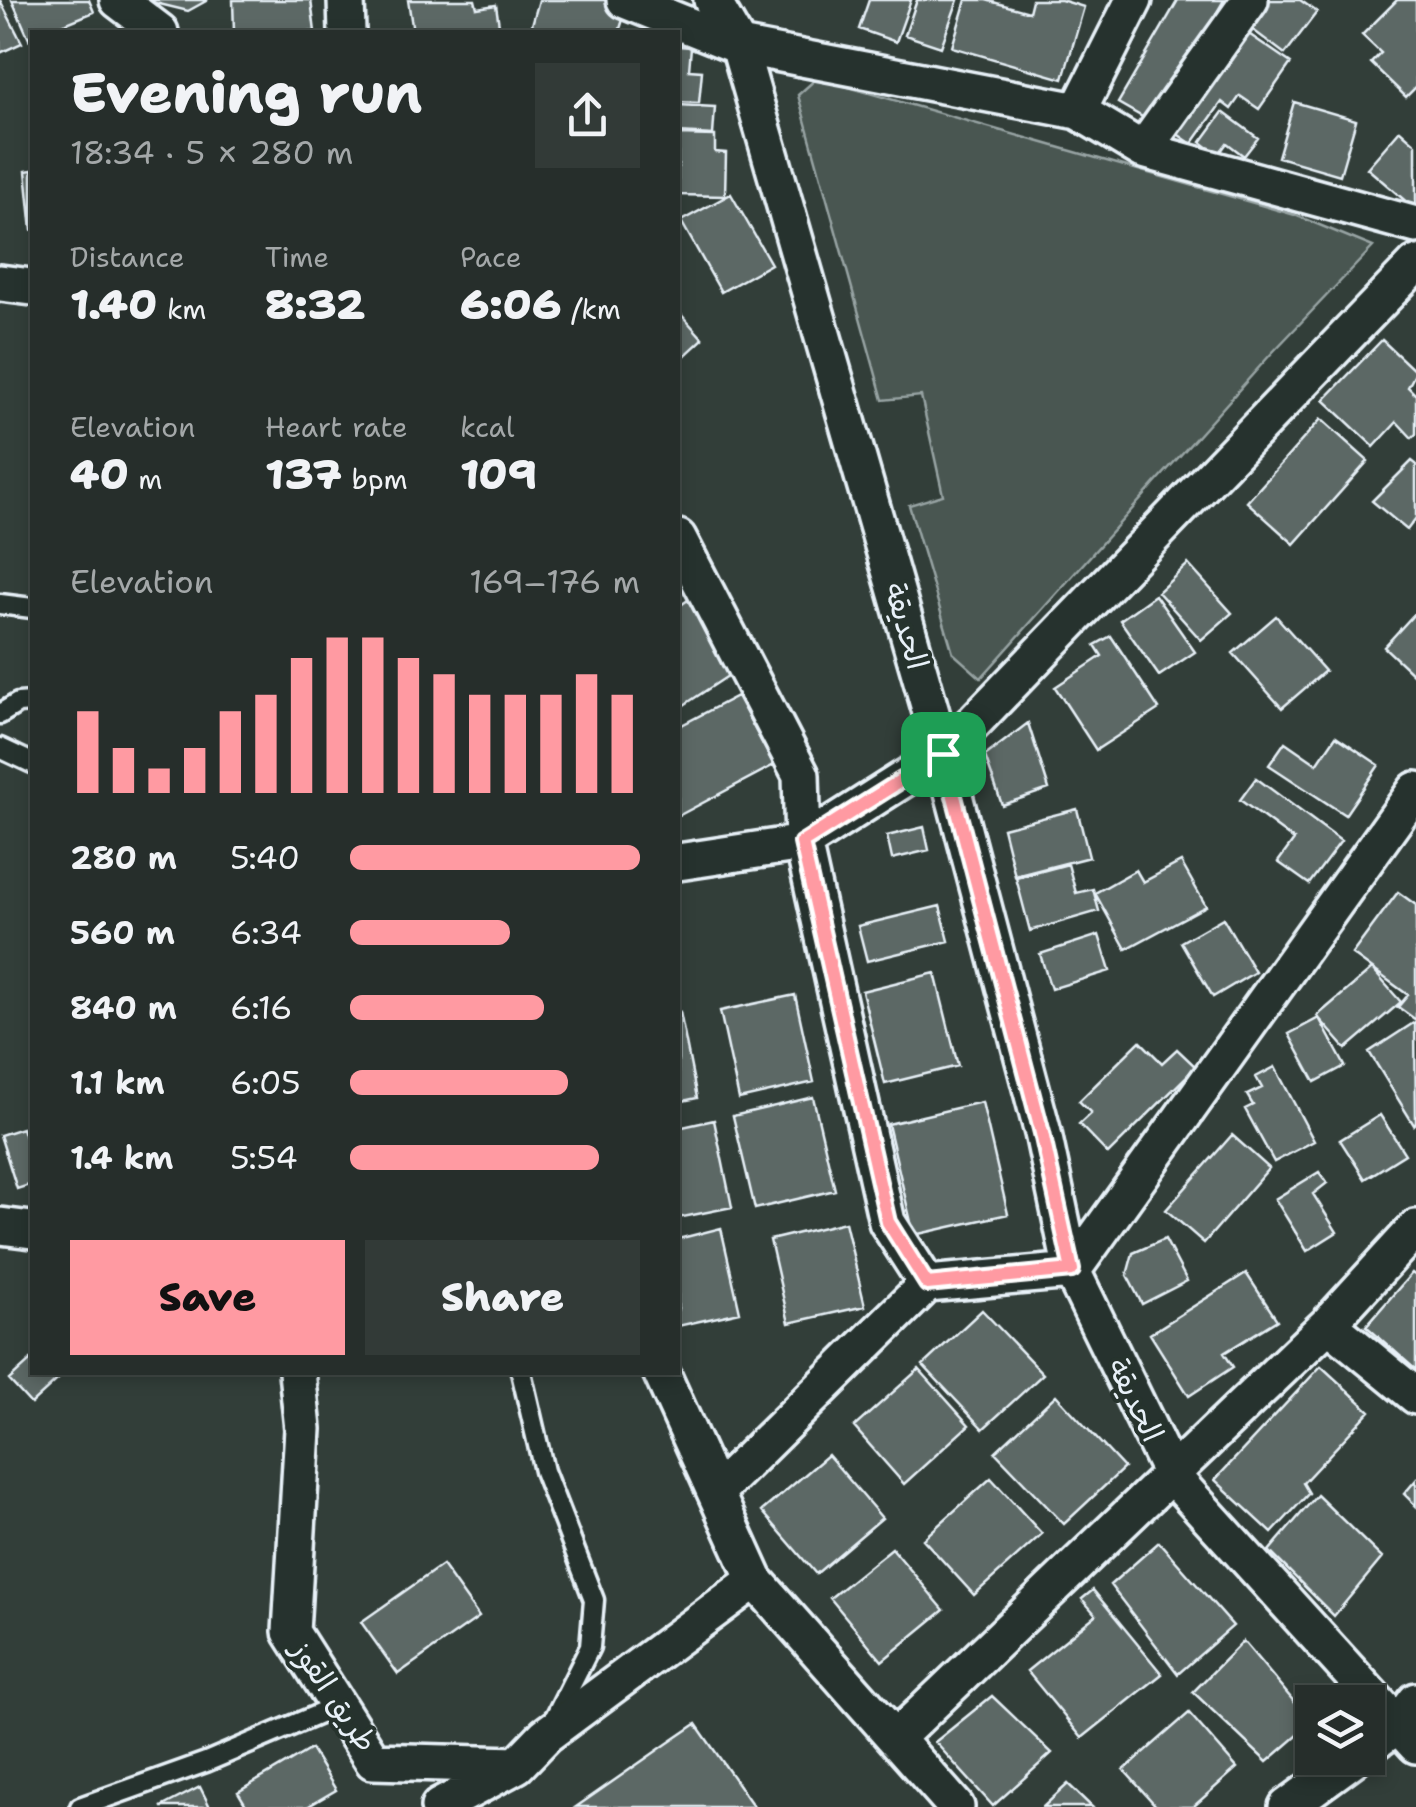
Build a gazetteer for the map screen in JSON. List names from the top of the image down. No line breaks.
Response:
{"streets":{"street":["الحديقة","طريق القوز"]},"page":{"heading":["Evening run","18:34 · 5 × 280 m"],"stats":[["Distance","1.40 km"],["Time","8:32"],["Pace","6:06 /km"],["Elevation","40 m"],["Heart rate","137 bpm"],["kcal","109"]],"chart":["Elevation","169–176 m"],"list":[{"name":"280 m","note":"5:40"},{"name":"560 m","note":"6:34"},{"name":"840 m","note":"6:16"},{"name":"1.1 km","note":"6:05"},{"name":"1.4 km","note":"5:54"}],"buttons":["Save","Share"]}}
